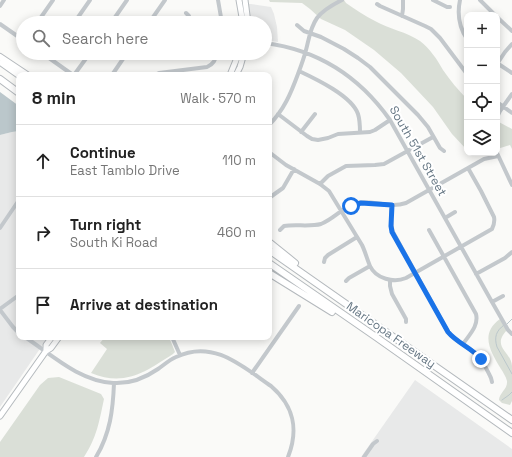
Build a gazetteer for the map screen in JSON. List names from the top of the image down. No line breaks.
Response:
{"streets":{"highway":["Maricopa Freeway"],"street":["South 51st Street"]},"page":{"map_buttons":["+","−"],"search":"Search here","heading":["8 min","Walk · 570 m"],"list":[["Continue","East Tamblo Drive","110 m"],["Turn right","South Ki Road","460 m"],"Arrive at destination"]}}
